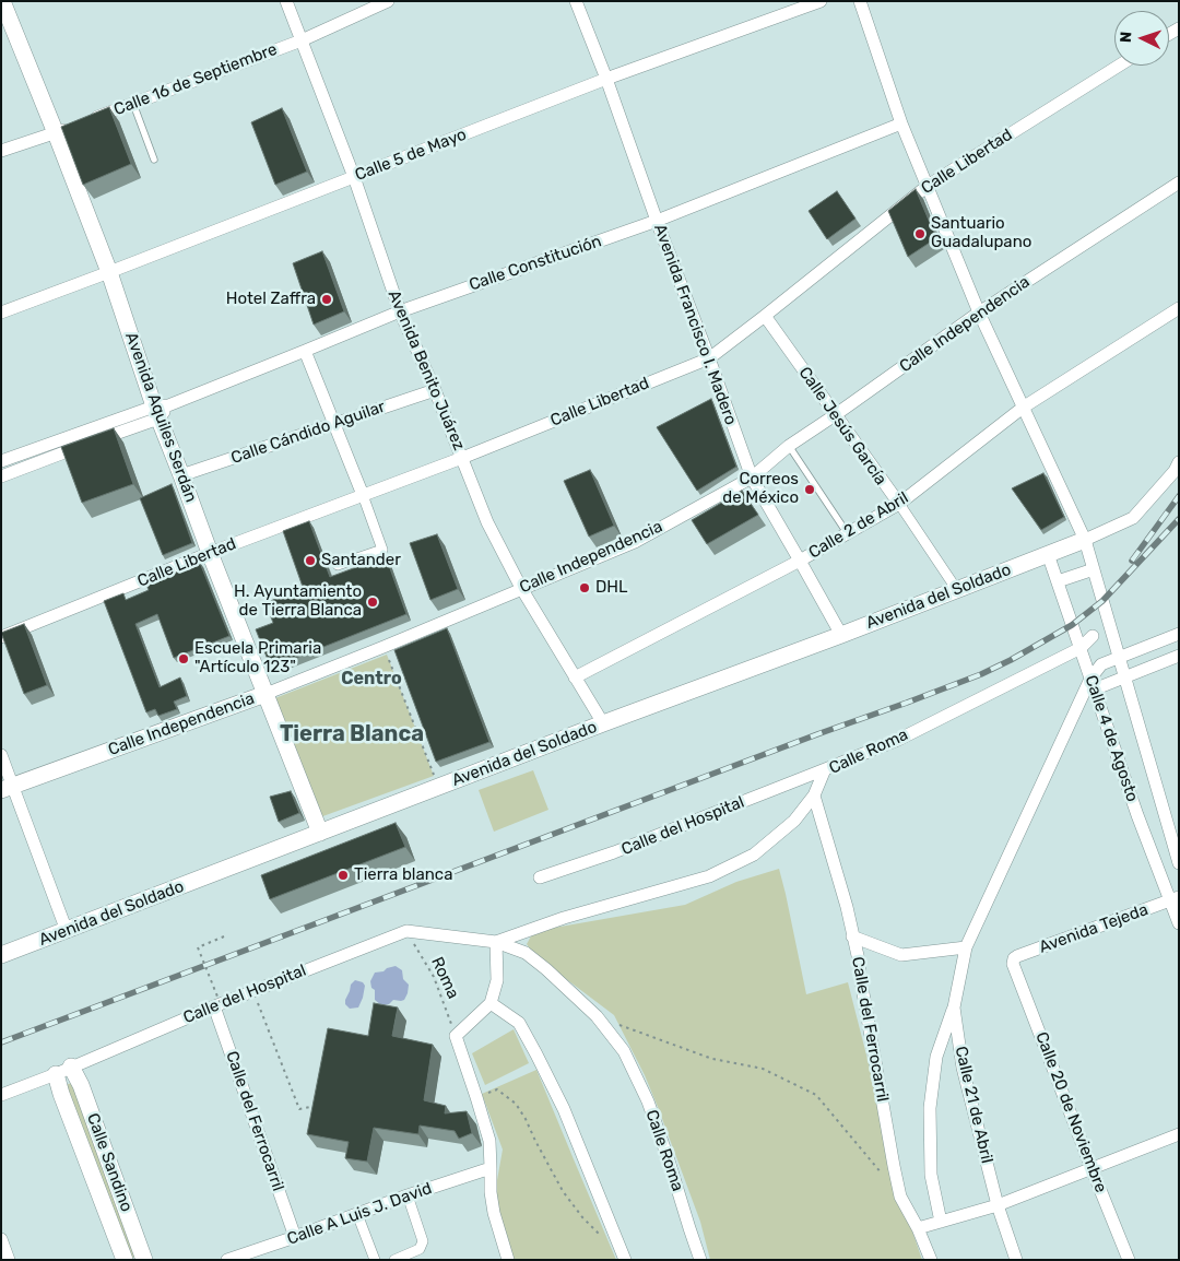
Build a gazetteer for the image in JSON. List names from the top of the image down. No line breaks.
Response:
{"streets":{"street":["Calle 16 de Septiembre","Calle 5 de Mayo","Calle Libertad","Calle Constitución","Avenida Francisco I. Madero","Calle Independencia","Avenida Benito Juárez","Avenida Aquiles Serdán","Calle Jesús García","Calle Cándido Aguilar","Calle 2 de Abril","Avenida del Soldado","Calle 4 de Agosto","Calle Roma","Calle del Hospital","Avenida Tejeda","Calle del Ferrocarril","Calle 21 de Abril","Calle 20 de Noviembre","Calle Sandino","Calle A Luis J. David"],"path":["Roma"]},"crossings":[["Calle 16 de Septiembre","Avenida Benito Juárez"],["Calle 16 de Septiembre","Avenida Aquiles Serdán"],["Calle 5 de Mayo","Avenida Francisco I. Madero"],["Calle 5 de Mayo","Avenida Benito Juárez"],["Calle 5 de Mayo","Avenida Aquiles Serdán"],["Calle Libertad","Avenida Francisco I. Madero"],["Calle Libertad","Avenida Benito Juárez"],["Calle Libertad","Avenida Aquiles Serdán"],["Calle Libertad","Calle Jesús García"],["Calle Libertad","Calle 4 de Agosto"],["Calle Constitución","Avenida Francisco I. Madero"],["Calle Constitución","Avenida Benito Juárez"],["Calle Constitución","Avenida Aquiles Serdán"],["Calle Constitución","Calle 4 de Agosto"],["Avenida Francisco I. Madero","Calle Independencia"],["Avenida Francisco I. Madero","Calle 2 de Abril"],["Avenida Francisco I. Madero","Avenida del Soldado"],["Calle Independencia","Avenida Benito Juárez"],["Calle Independencia","Avenida Aquiles Serdán"],["Calle Independencia","Calle Jesús García"],["Calle Independencia","Calle 4 de Agosto"],["Avenida Benito Juárez","Calle Cándido Aguilar"],["Avenida Benito Juárez","Calle 2 de Abril"],["Avenida Benito Juárez","Avenida del Soldado"],["Avenida Aquiles Serdán","Calle Cándido Aguilar"],["Avenida Aquiles Serdán","Avenida del Soldado"],["Calle Jesús García","Calle 2 de Abril"],["Calle Jesús García","Avenida del Soldado"],["Calle 2 de Abril","Calle 4 de Agosto"],["Avenida del Soldado","Calle 4 de Agosto"],["Calle 4 de Agosto","Calle Roma"],["Calle 4 de Agosto","Avenida Tejeda"],["Calle 4 de Agosto","Calle 21 de Abril"],["Calle Roma","Calle del Hospital"],["Calle Roma","Calle del Ferrocarril"],["Calle del Hospital","Roma"],["Calle del Hospital","Calle del Ferrocarril"],["Calle del Hospital","Calle Sandino"],["Avenida Tejeda","Calle 20 de Noviembre"],["Calle del Ferrocarril","Calle A Luis J. David"]],"districts":["Centro","Tierra Blanca"],"places":["Santuario Guadalupano","Hotel Zaffra","Correos de México","Santander","DHL","H. Ayuntamiento de Tierra Blanca","Escuela Primaria \"Artículo 123\"","Tierra blanca"],"north":"left"}
